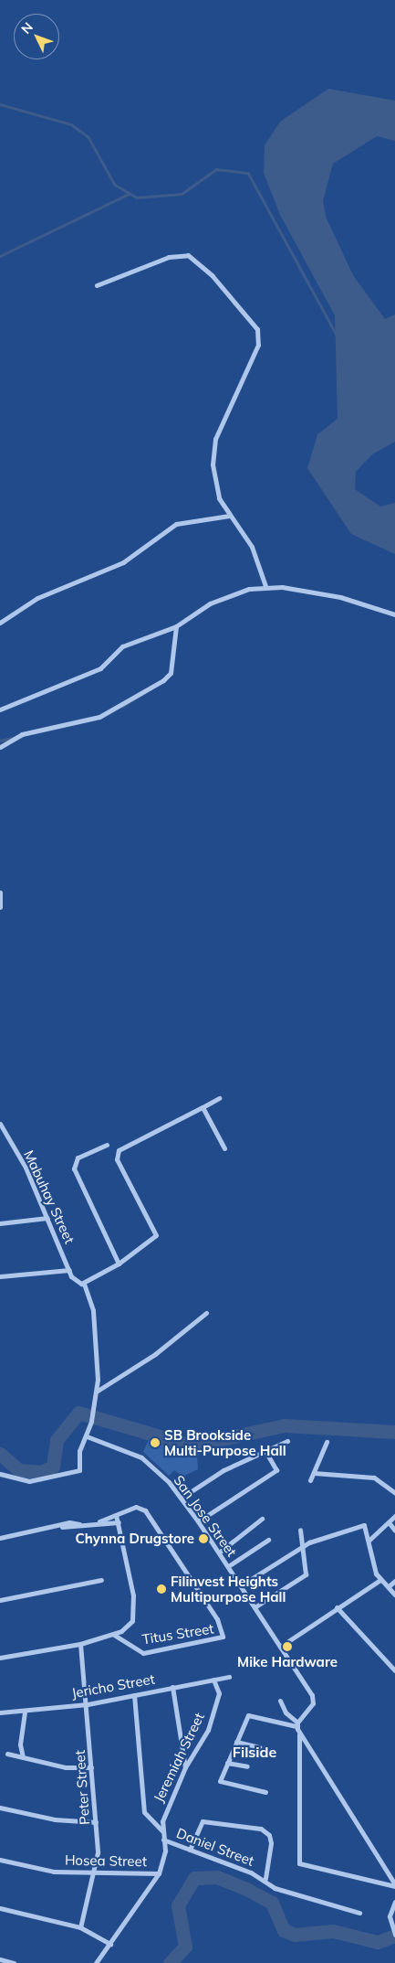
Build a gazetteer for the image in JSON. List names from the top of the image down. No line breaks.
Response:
{"streets":{"street":["Mabuhay Street","San Jose Street","Titus Street","Jericho Street","Jeremiah Street","Peter Street","Daniel Street","Hosea Street"]},"crossings":[["Jericho Street","Jeremiah Street"],["Jericho Street","Peter Street"],["Jericho Street","Daniel Street"],["Jeremiah Street","Daniel Street"],["Jeremiah Street","Hosea Street"],["Peter Street","Hosea Street"]],"districts":["Filside"],"places":["SB Brookside Multi-Purpose Hall","Chynna Drugstore","Filinvest Heights Multipurpose Hall","Mike Hardware"],"north":"top left"}
